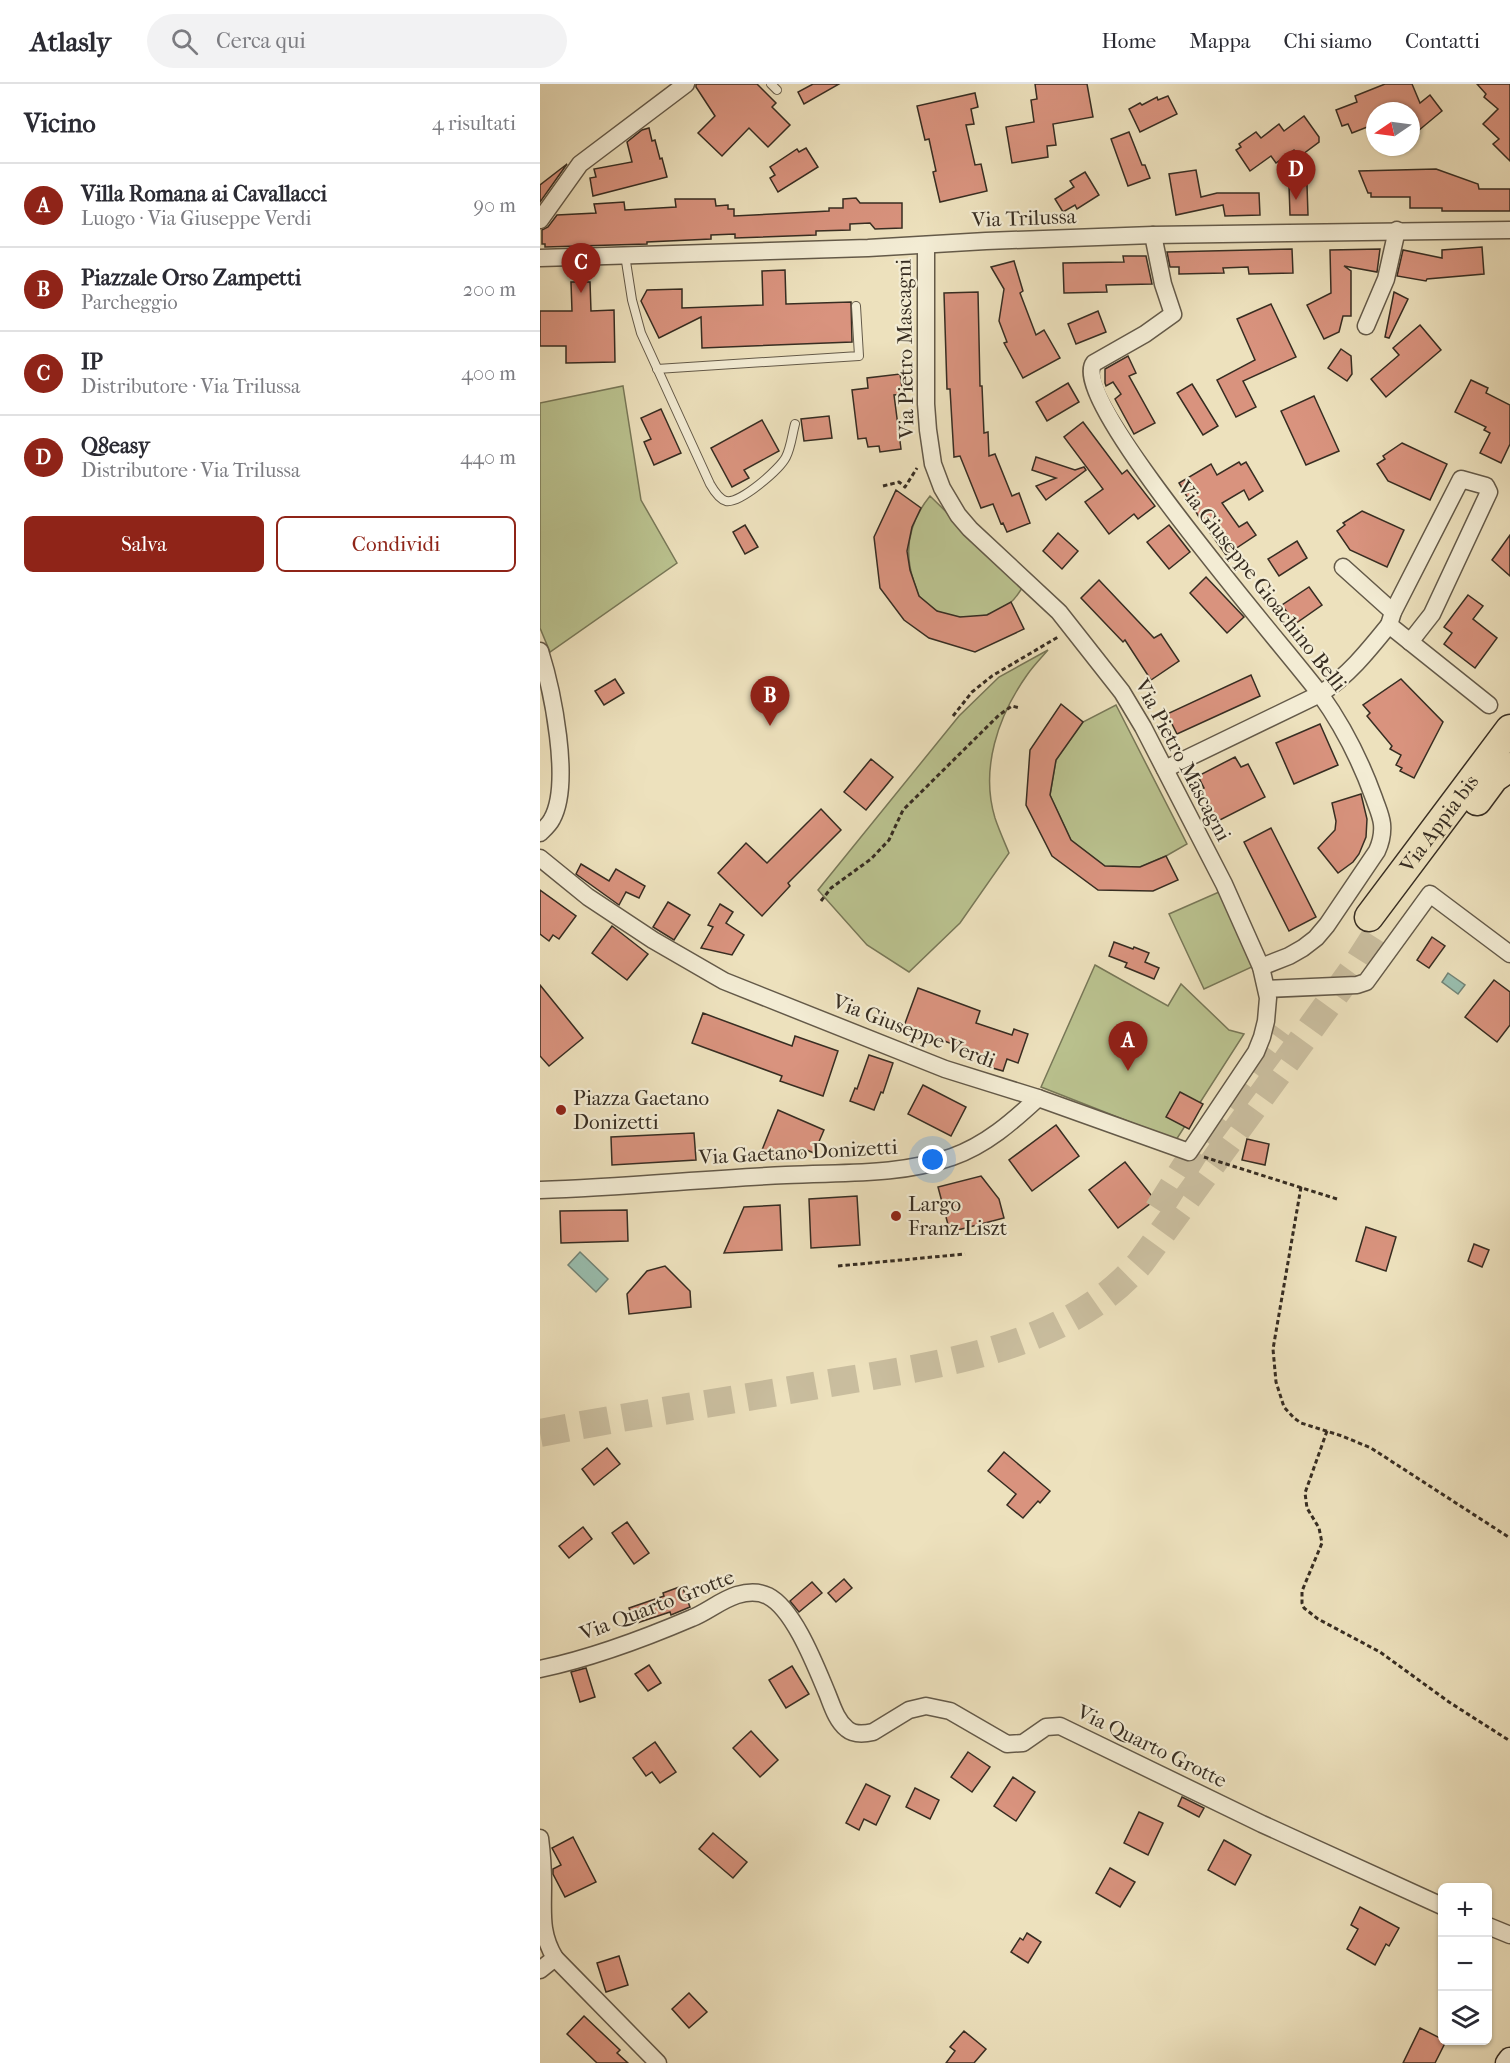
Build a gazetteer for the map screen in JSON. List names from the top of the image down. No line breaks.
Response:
{"streets":{"highway":["Via Appia bis"],"street":["Via Trilussa","Via Pietro Mascagni","Via Giuseppe Gioachino Belli","Via Giuseppe Verdi","Via Gaetano Donizetti","Via Quarto Grotte"]},"crossings":[["Via Trilussa","Via Pietro Mascagni"],["Via Trilussa","Via Giuseppe Gioachino Belli"],["Via Pietro Mascagni","Via Giuseppe Gioachino Belli"],["Via Pietro Mascagni","Via Giuseppe Verdi"],["Via Giuseppe Verdi","Via Gaetano Donizetti"]],"places":["Piazza Gaetano Donizetti","Largo Franz Liszt"],"north":"left","page":{"header":"Atlasly","search":"Cerca qui","nav":["Home","Mappa","Chi siamo","Contatti"],"heading":["Vicino","4 risultati"],"pins":["D","C","B","A"],"list":[{"mark":"A","name":"Villa Romana ai Cavallacci","note":"Luogo · Via Giuseppe Verdi","value":"90 m"},{"mark":"B","name":"Piazzale Orso Zampetti","note":"Parcheggio","value":"200 m"},{"mark":"C","name":"IP","note":"Distributore · Via Trilussa","value":"400 m"},{"mark":"D","name":"Q8easy","note":"Distributore · Via Trilussa","value":"440 m"}],"buttons":["Salva","Condividi"],"map_buttons":["+","−"]}}
